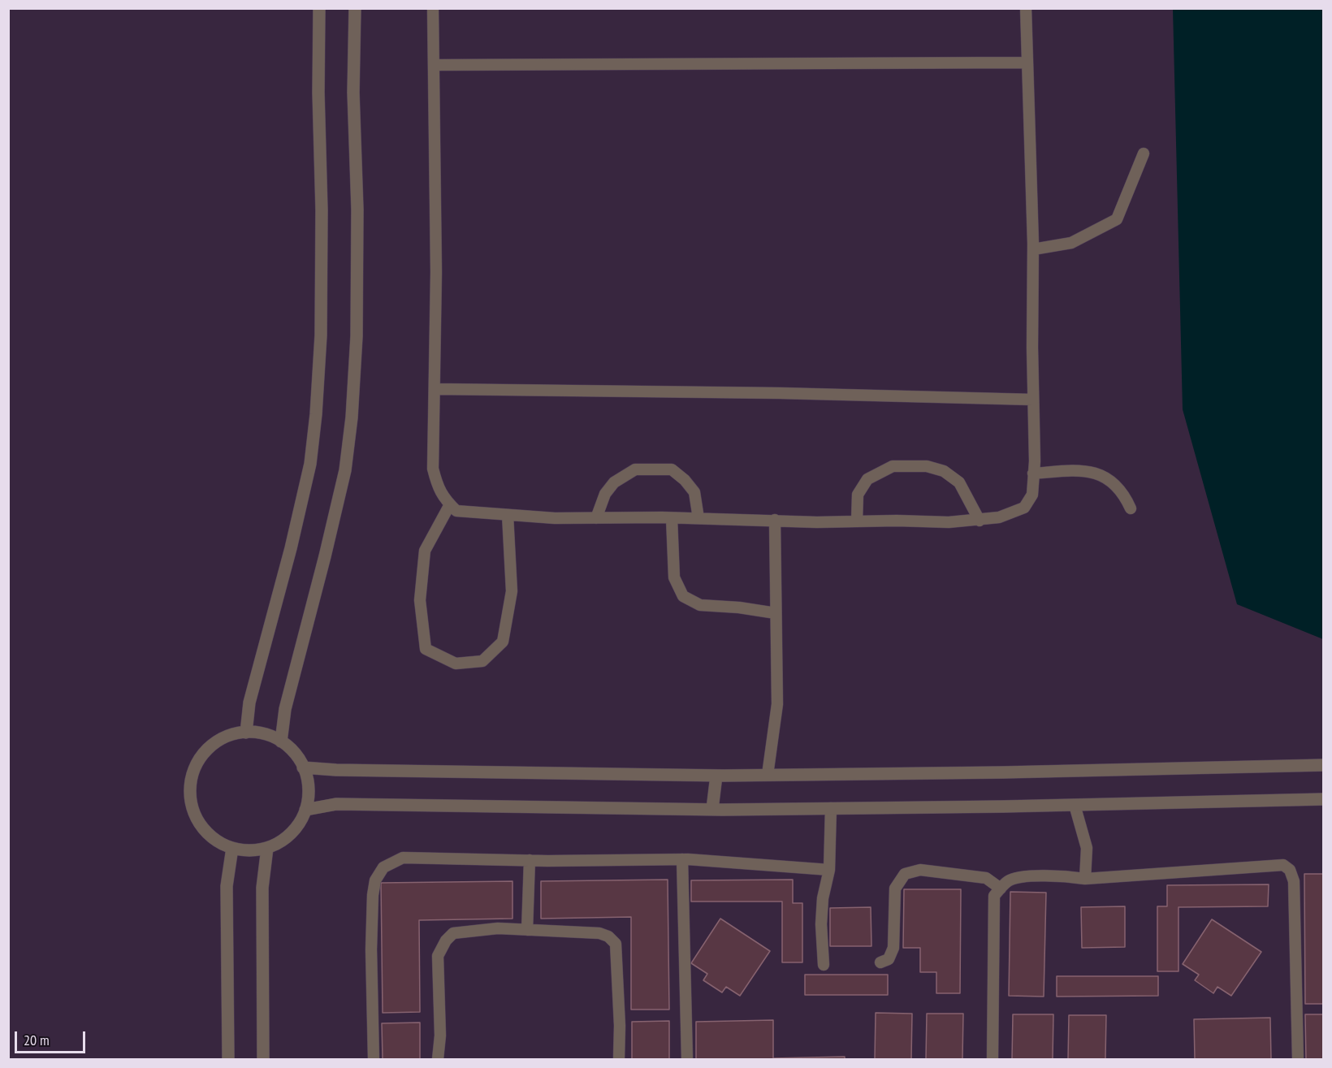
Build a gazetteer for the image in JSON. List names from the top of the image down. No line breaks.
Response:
{"scale_bar":"20 m"}
